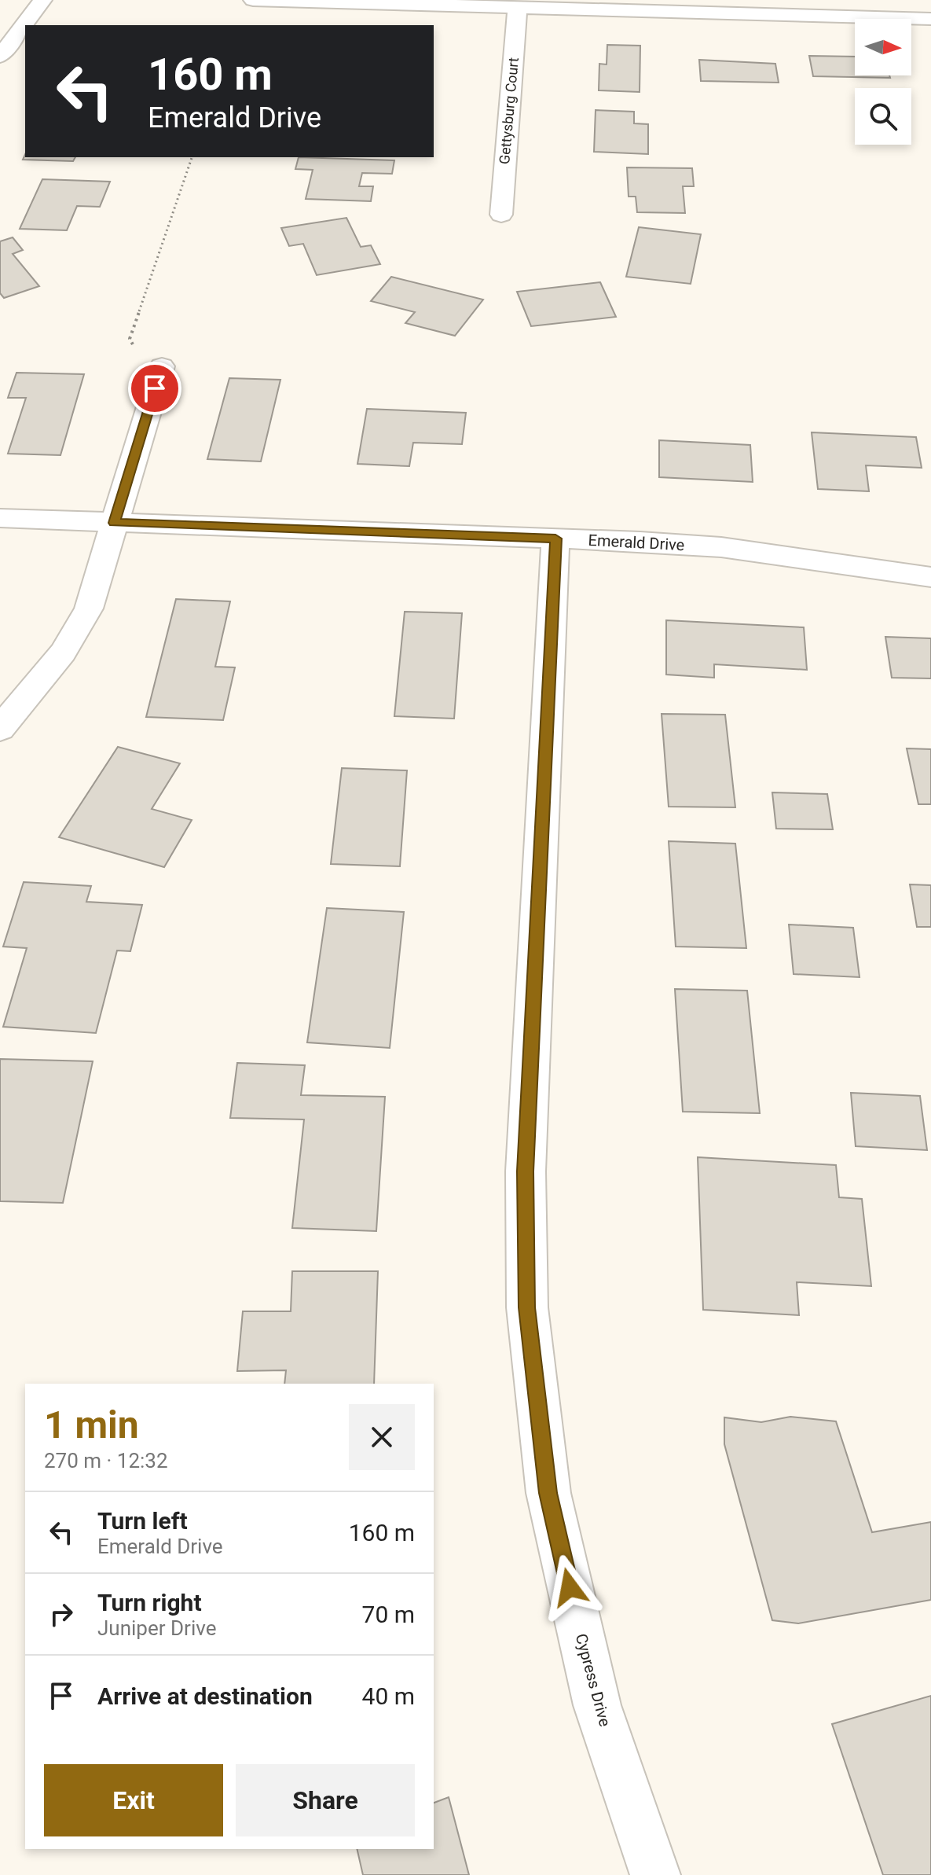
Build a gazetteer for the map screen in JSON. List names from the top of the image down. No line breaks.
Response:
{"streets":{"street":["Gettysburg Court","Emerald Drive","Cypress Drive"]},"crossings":[["Emerald Drive","Cypress Drive"]],"north":"right","page":{"turn":["160 m","Emerald Drive"],"heading":["1 min","270 m · 12:32"],"list":[{"name":"Turn left","note":"Emerald Drive","value":"160 m"},{"name":"Turn right","note":"Juniper Drive","value":"70 m"},{"name":"Arrive at destination","value":"40 m"}],"buttons":["Exit","Share"]}}
